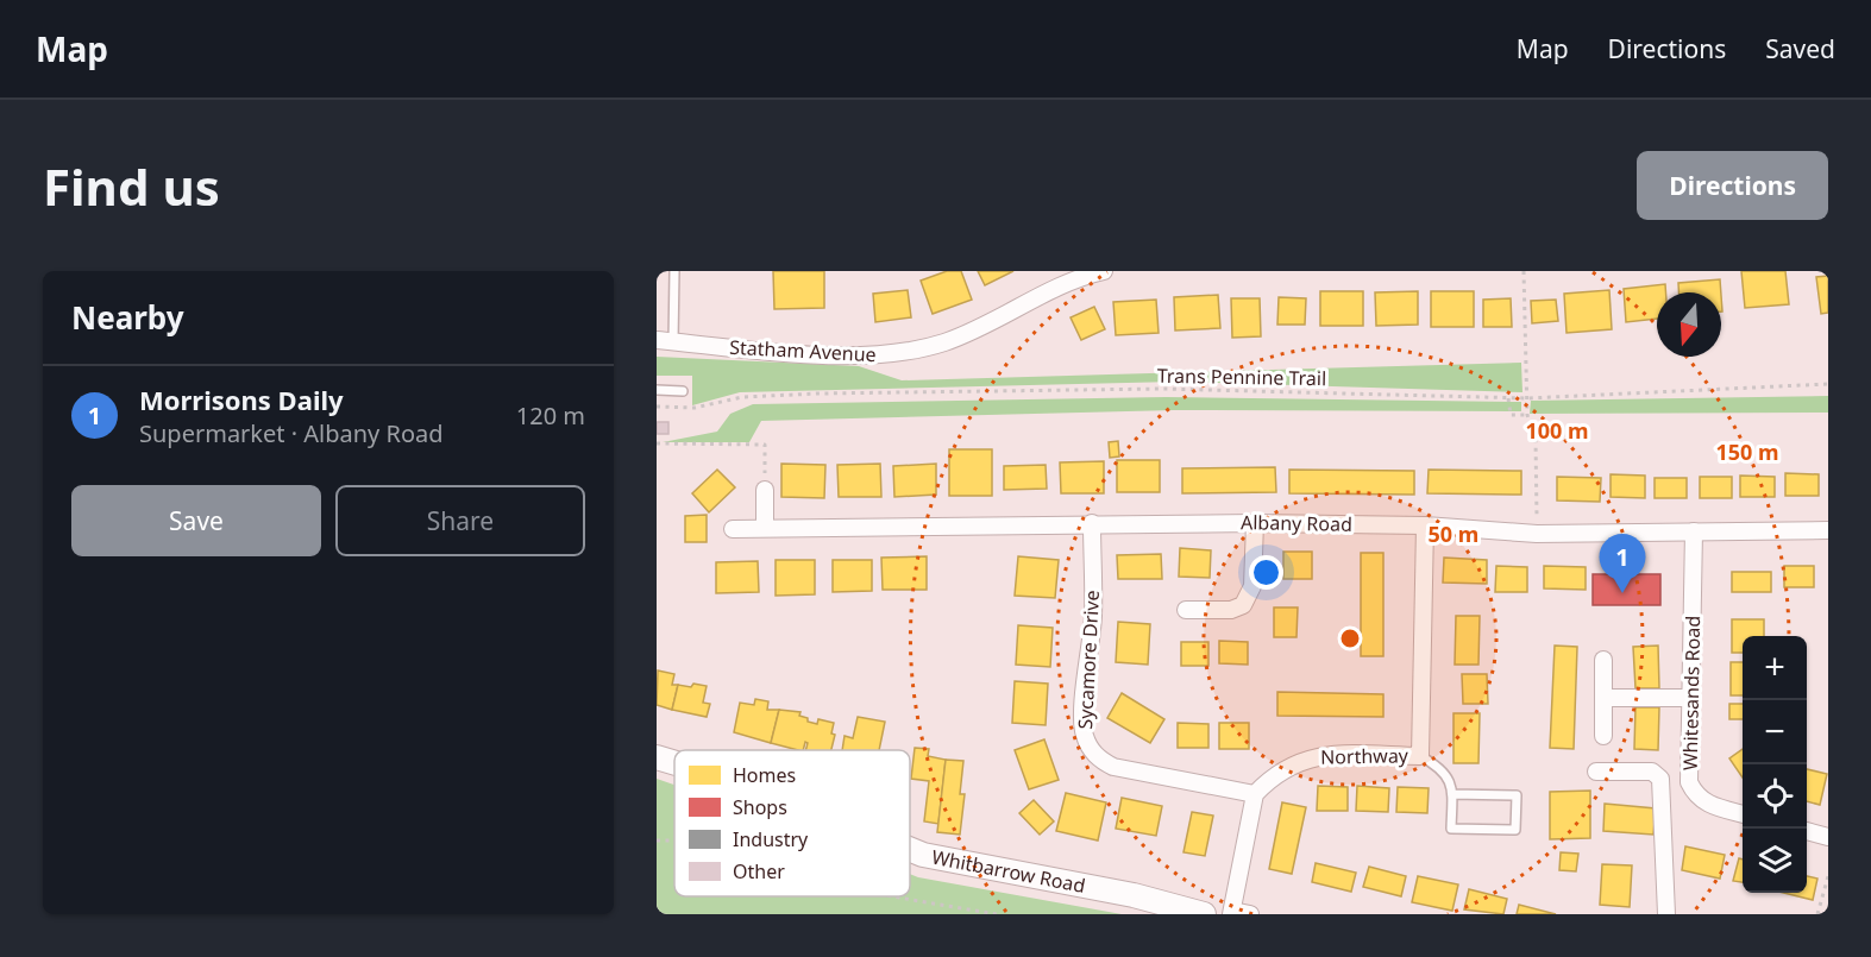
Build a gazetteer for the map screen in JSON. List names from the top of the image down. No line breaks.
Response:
{"streets":{"street":["Statham Avenue","Albany Road","Sycamore Drive","Whitesands Road","Northway","Whitbarrow Road"],"path":["Trans Pennine Trail"]},"crossings":[["Albany Road","Sycamore Drive"],["Albany Road","Whitesands Road"],["Albany Road","Northway"],["Sycamore Drive","Northway"]],"legend":["Homes","Shops","Industry","Other"],"north":"bottom","page":{"header":"Map","nav":["Map","Directions","Saved"],"buttons":["Directions",["Save","Share"]],"title":"Find us","heading":"Nearby","list":[{"mark":"1","name":"Morrisons Daily","note":"Supermarket · Albany Road","value":"120 m"}],"pins":"1","map_buttons":["+","−"]},"rings":["100 m","150 m","50 m"]}
